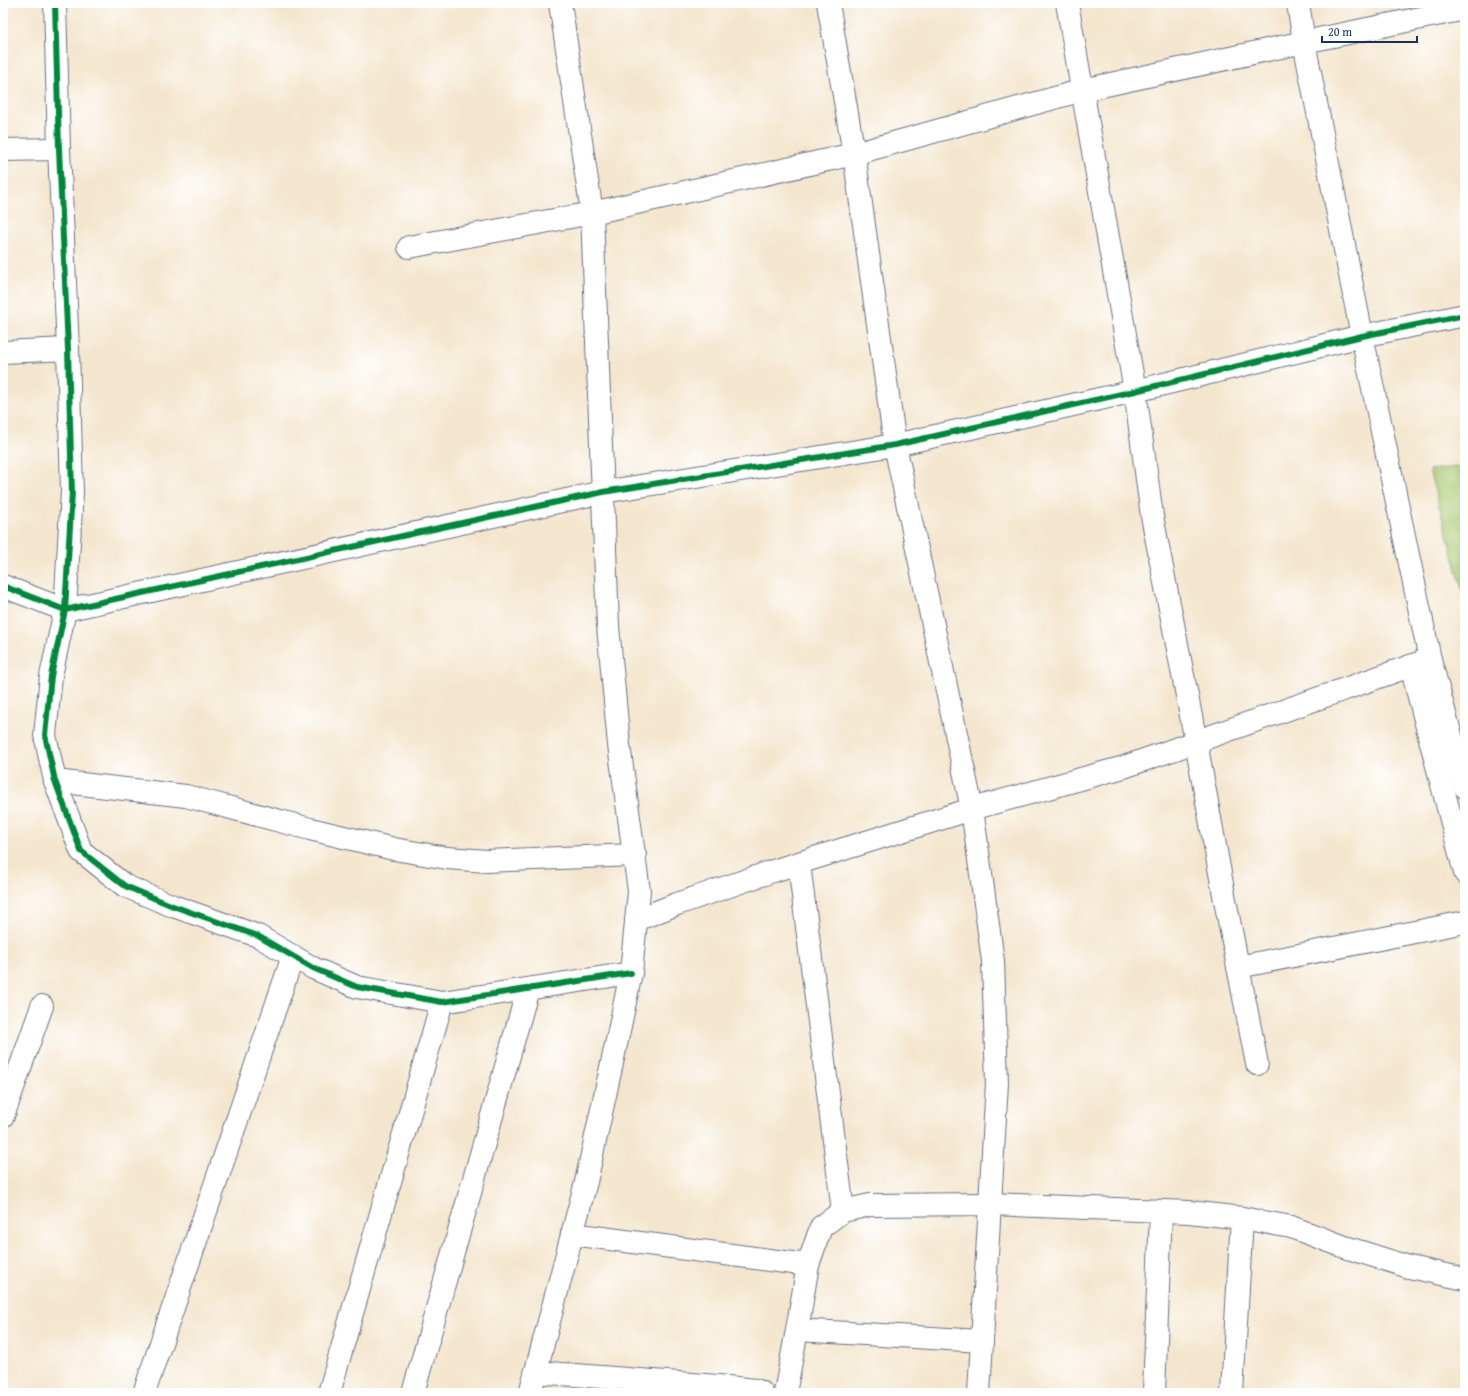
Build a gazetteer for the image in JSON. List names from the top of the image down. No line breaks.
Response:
{"scale_bar":"20 m"}
